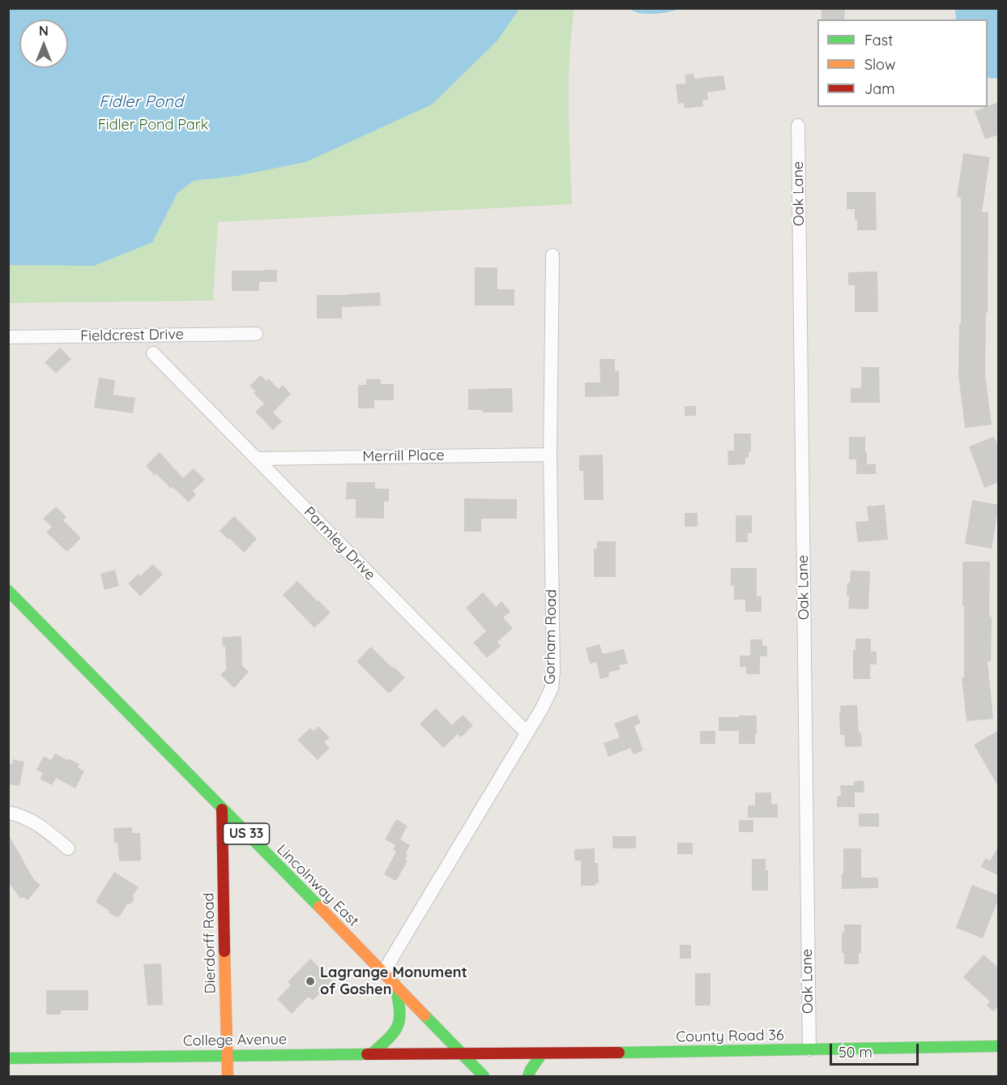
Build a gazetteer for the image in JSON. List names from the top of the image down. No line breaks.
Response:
{"streets":{"main road":["US 33","Lincolnway East","Dierdorff Road","County Road 36","College Avenue"],"street":["Oak Lane","Fieldcrest Drive","Merrill Place","Parmley Drive","Gorham Road"]},"crossings":[["Oak Lane","County Road 36"],["Merrill Place","Parmley Drive"],["Merrill Place","Gorham Road"],["Parmley Drive","Gorham Road"],["Gorham Road","Lincolnway East"],["Lincolnway East","Dierdorff Road"],["Lincolnway East","County Road 36"],["Lincolnway East","College Avenue"],["Dierdorff Road","College Avenue"],["County Road 36","College Avenue"]],"water":["Fidler Pond"],"parks":["Fidler Pond Park"],"places":["Lagrange Monument of Goshen"],"legend":["Fast","Slow","Jam"],"scale_bar":"50 m","north":"top"}
